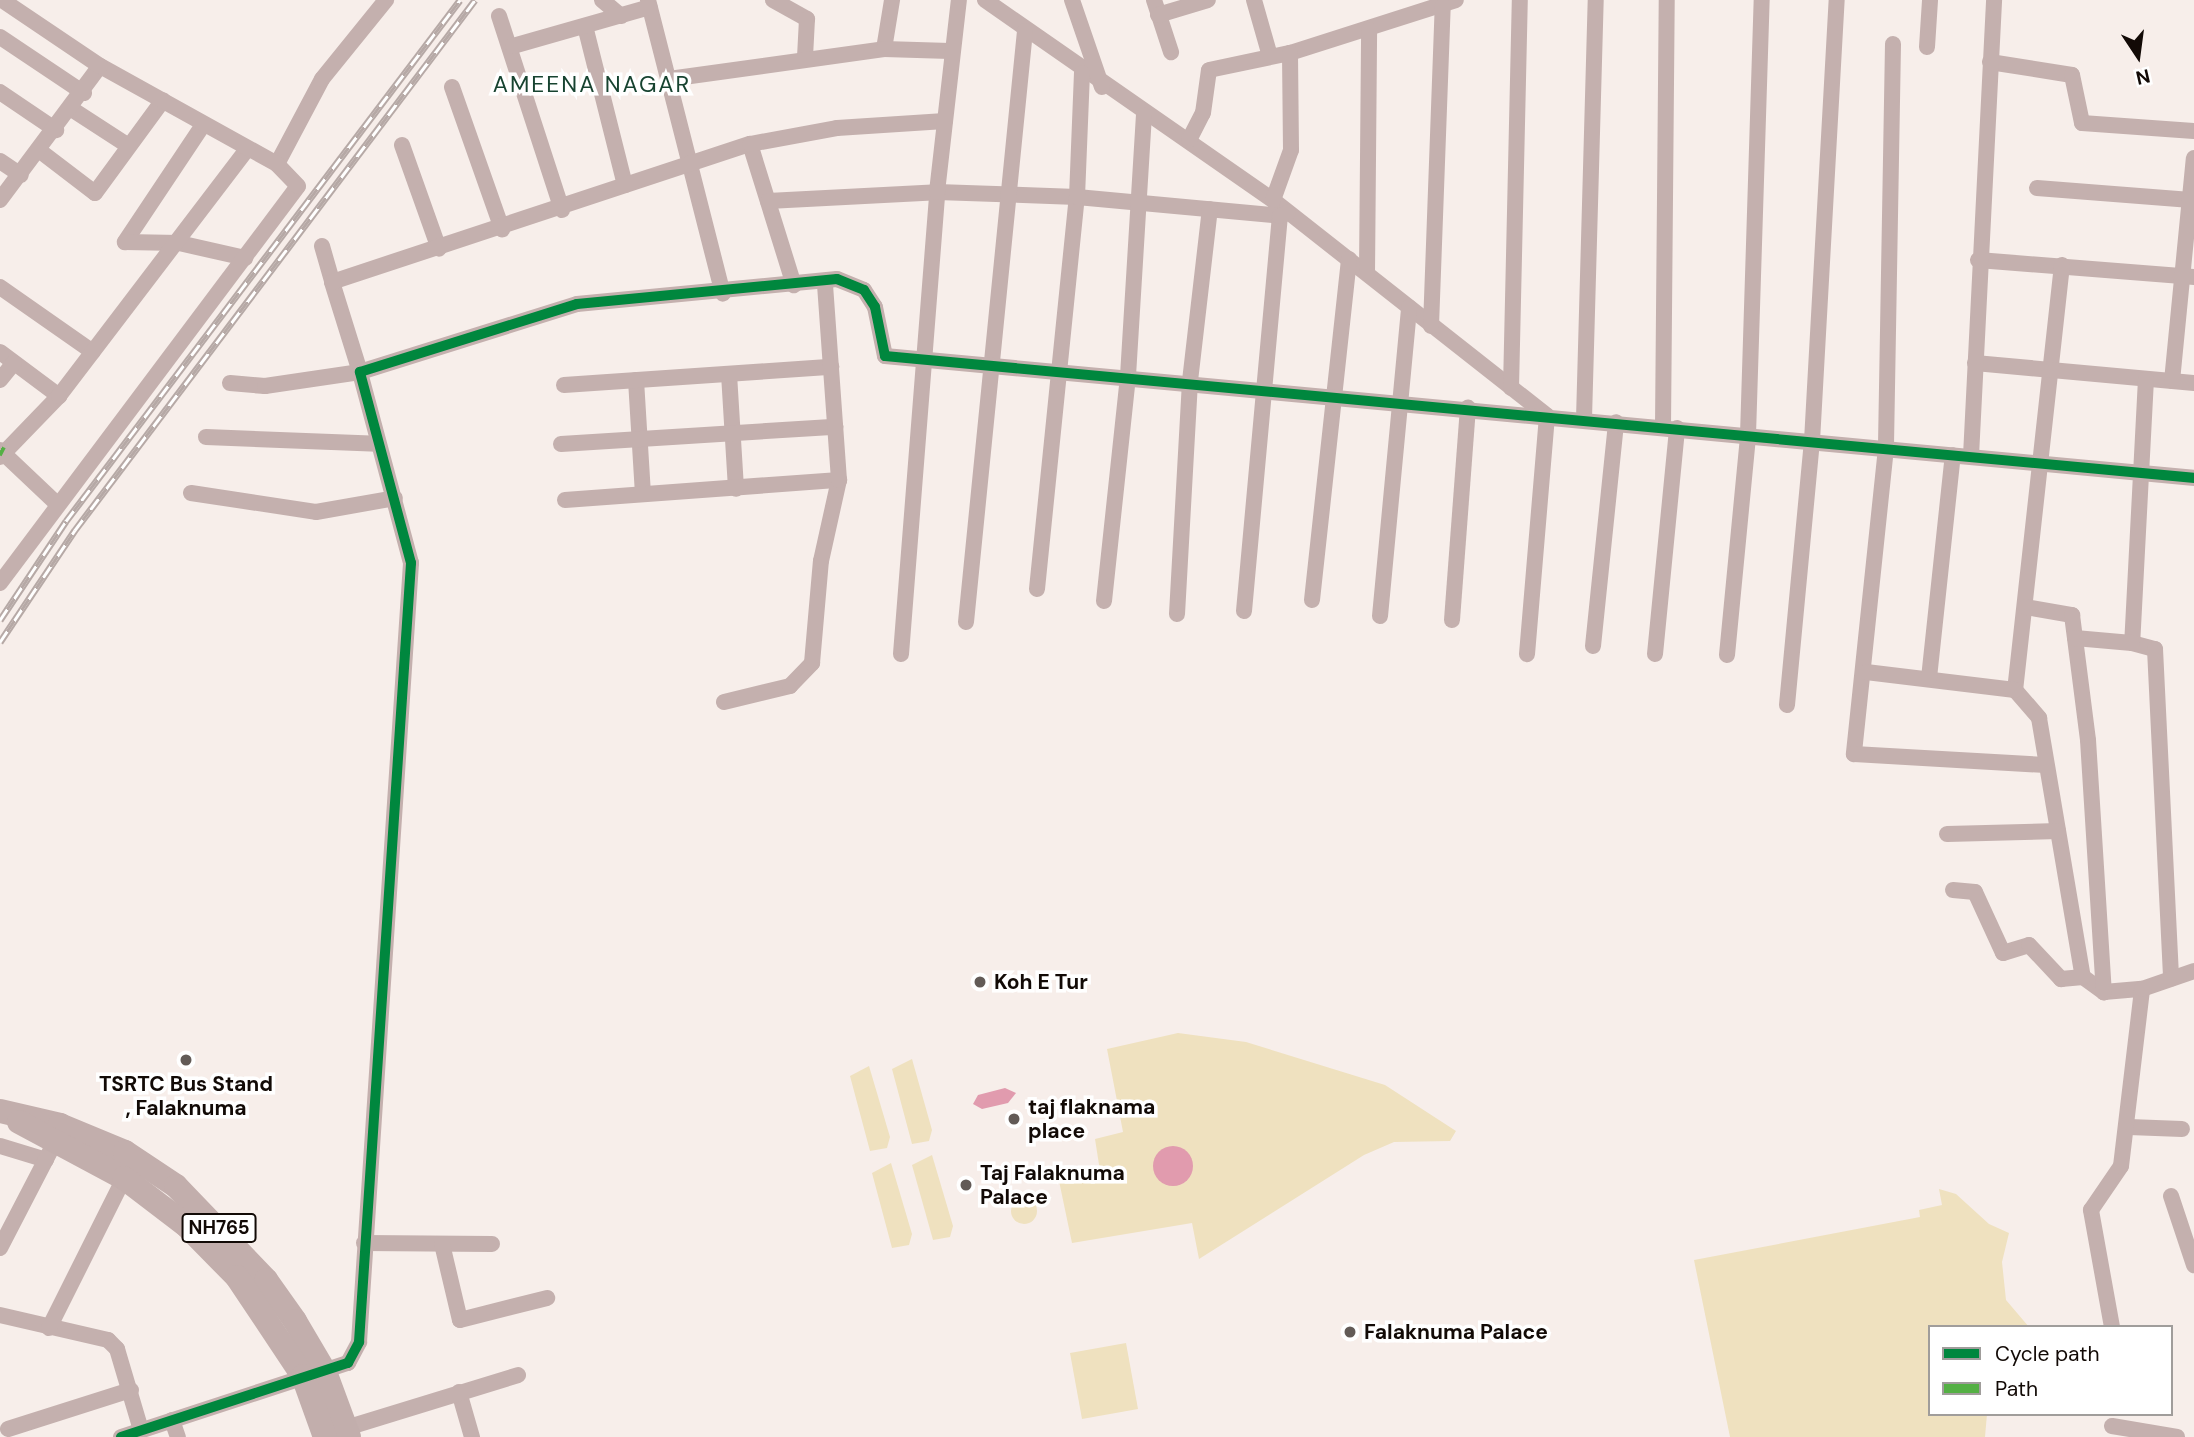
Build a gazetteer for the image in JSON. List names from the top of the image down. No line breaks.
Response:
{"streets":{"highway":["NH765"]},"districts":["AMEENA NAGAR"],"places":["Koh E Tur","TSRTC Bus Stand , Falaknuma","taj flaknama place","Taj Falaknuma Palace","Falaknuma Palace"],"legend":["Cycle path","Path"],"north":"bottom"}
